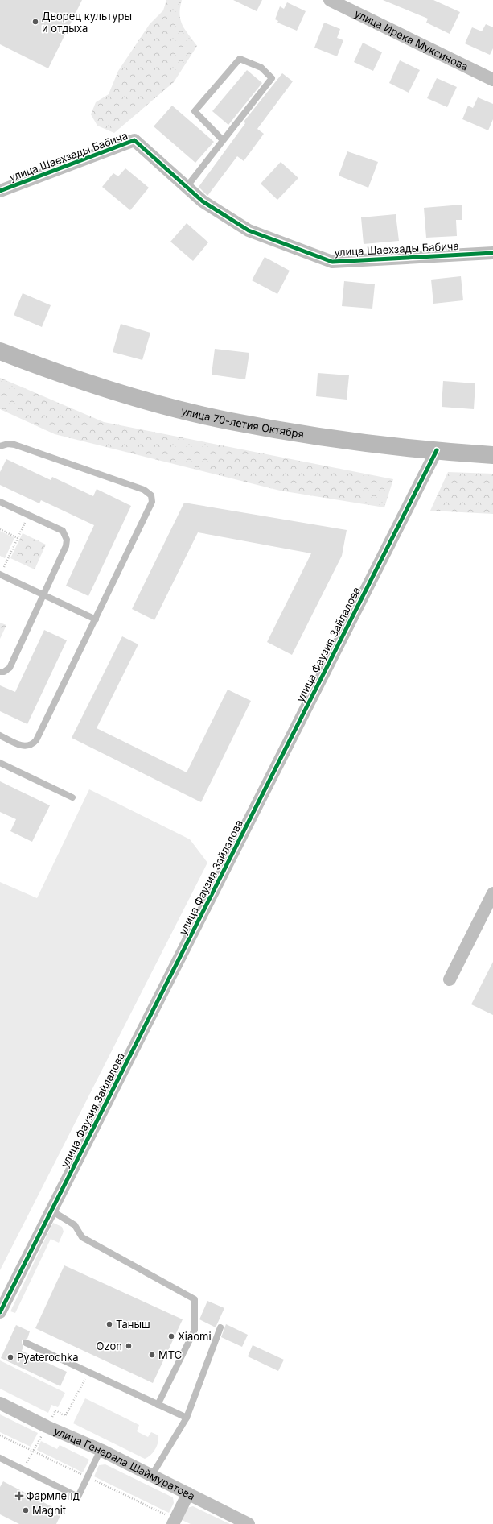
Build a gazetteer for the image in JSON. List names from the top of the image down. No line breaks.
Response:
{"streets":{"main road":["улица 70-летия Октября"],"street":["улица Ирека Муксинова","улица Шаехзады Бабича","улица Фаузия Зайлалова","улица Генерала Шаймуратова"]},"crossings":[["улица 70-летия Октября","улица Фаузия Зайлалова"]],"places":{"other":["Дворец культуры и отдыха","Таныш","Xiaomi","Ozon","МТС","Pyaterochka","Magnit"],"health":["Фармленд"]}}
